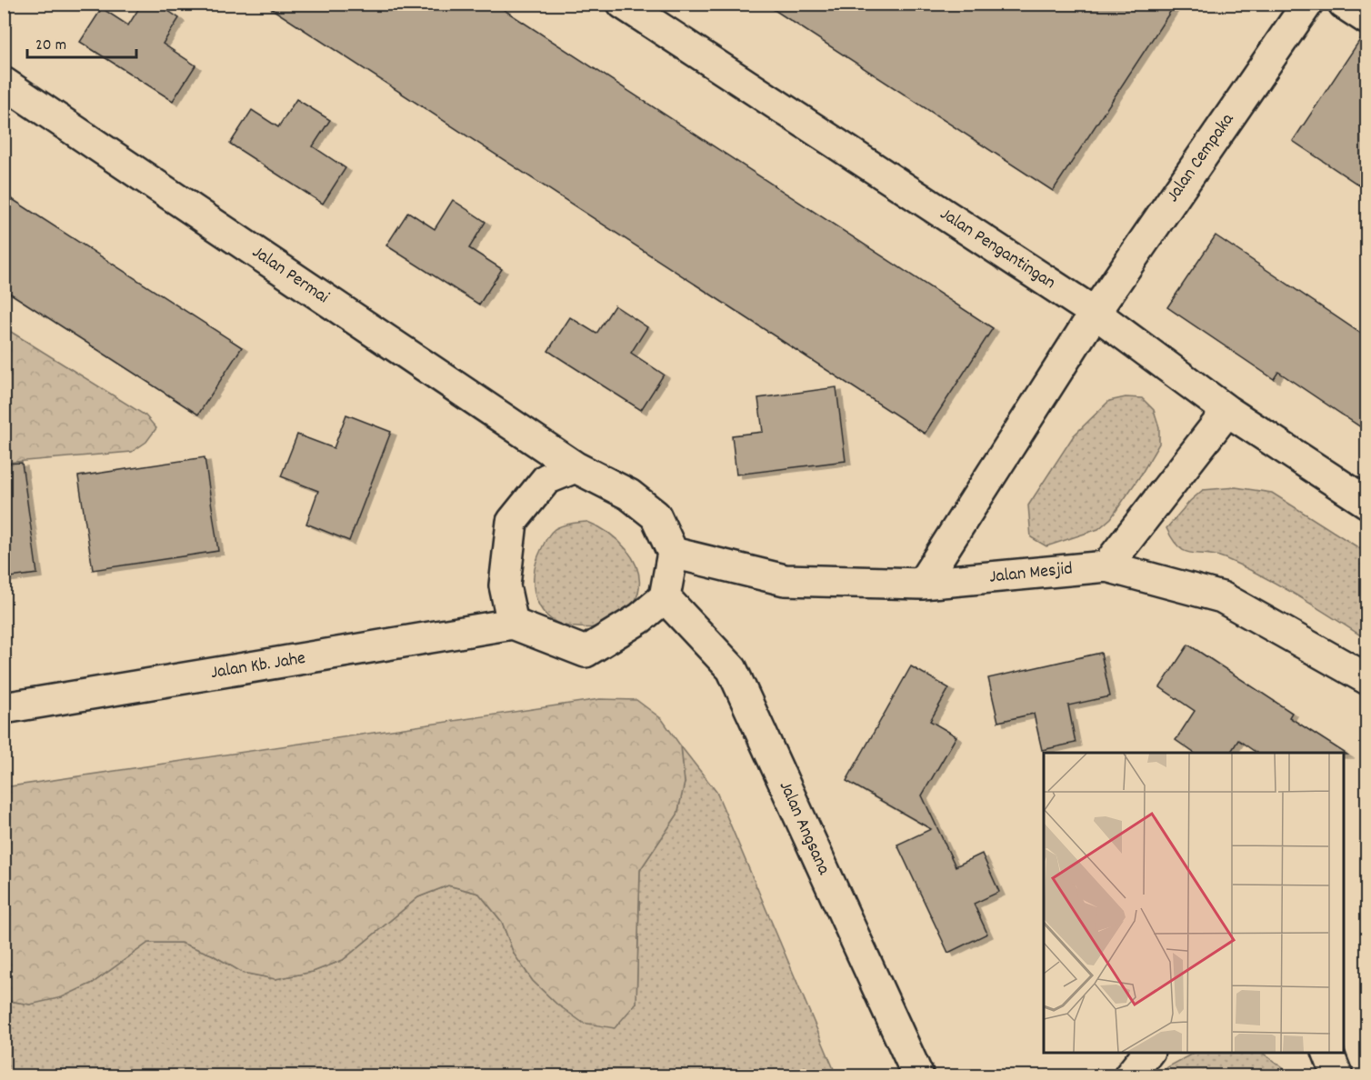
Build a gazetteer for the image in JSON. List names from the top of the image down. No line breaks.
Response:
{"streets":{"street":["Jalan Cempaka","Jalan Pengantingan","Jalan Permai","Jalan Mesjid","Jalan Kb. Jahe","Jalan Angsana"]},"crossings":[["Jalan Cempaka","Jalan Pengantingan"],["Jalan Cempaka","Jalan Mesjid"],["Jalan Permai","Jalan Mesjid"],["Jalan Permai","Jalan Kb. Jahe"],["Jalan Permai","Jalan Angsana"],["Jalan Mesjid","Jalan Kb. Jahe"],["Jalan Mesjid","Jalan Angsana"],["Jalan Kb. Jahe","Jalan Angsana"]],"scale_bar":"20 m"}
